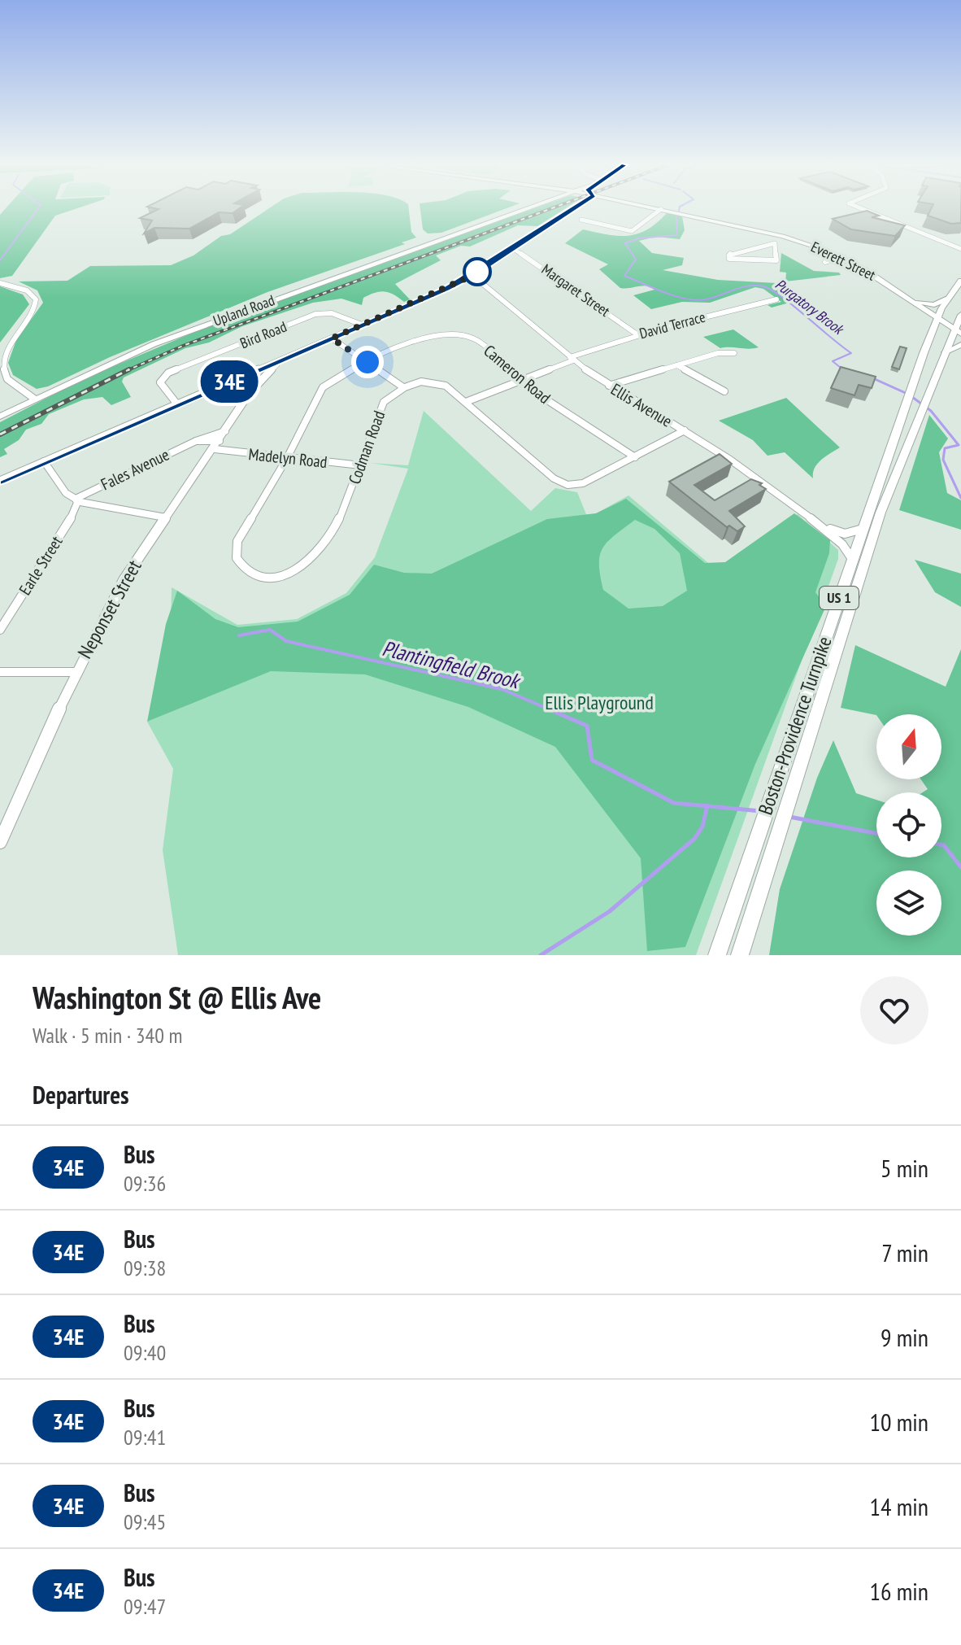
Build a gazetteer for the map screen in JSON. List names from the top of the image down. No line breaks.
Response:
{"streets":{"main road":["Everett Street","Upland Road","US 1","Boston-Providence Turnpike"],"street":["Margaret Street","David Terrace","Bird Road","Cameron Road","Ellis Avenue","Codman Road","Madelyn Road","Fales Avenue","Earle Street","Neponset Street"]},"crossings":[["Everett Street","Boston-Providence Turnpike"],["Margaret Street","David Terrace"],["David Terrace","Cameron Road"],["David Terrace","Ellis Avenue"],["Cameron Road","Codman Road"],["Cameron Road","Madelyn Road"],["Ellis Avenue","Boston-Providence Turnpike"],["Codman Road","Madelyn Road"],["Madelyn Road","Fales Avenue"],["Madelyn Road","Neponset Street"],["Fales Avenue","Earle Street"],["Fales Avenue","Neponset Street"]],"water":["Purgatory Brook","Plantingfield Brook"],"parks":["Ellis Playground"],"lines":["bus line 34E"],"north":"top","page":{"on_map":"34E","heading":[["Washington St @ Ellis Ave","Walk · 5 min · 340 m"],"Departures"],"list":[{"mark":"34E","name":"Bus","note":"09:36","value":"5 min"},{"mark":"34E","name":"Bus","note":"09:38","value":"7 min"},{"mark":"34E","name":"Bus","note":"09:40","value":"9 min"},{"mark":"34E","name":"Bus","note":"09:41","value":"10 min"},{"mark":"34E","name":"Bus","note":"09:45","value":"14 min"},{"mark":"34E","name":"Bus","note":"09:47","value":"16 min"}]}}
